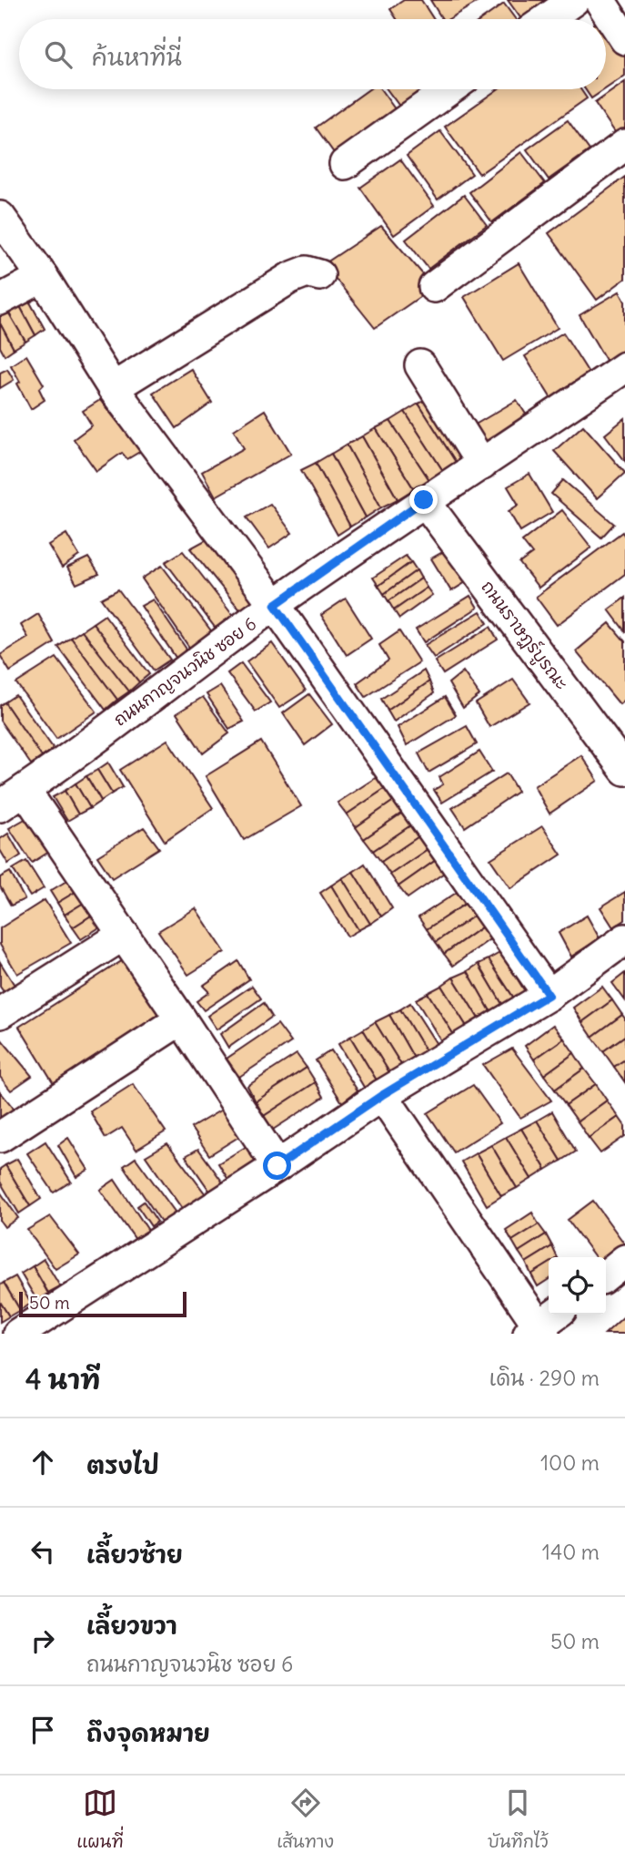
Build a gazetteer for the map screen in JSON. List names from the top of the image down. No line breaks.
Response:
{"streets":{"street":["ถนนราษฎร์บูรณะ","ถนนกาญจนวนิช ซอย 6"]},"crossings":[["ถนนราษฎร์บูรณะ","ถนนกาญจนวนิช ซอย 6"]],"scale_bar":"50 m","page":{"search":"ค้นหาที่นี่","scale":"50 m","heading":["4 นาที","เดิน · 290 m"],"list":[["ตรงไป","100 m"],["เลี้ยวซ้าย","140 m"],["เลี้ยวขวา","ถนนกาญจนวนิช ซอย 6","50 m"],"ถึงจุดหมาย"],"nav":["แผนที่","เส้นทาง","บันทึกไว้"]}}
